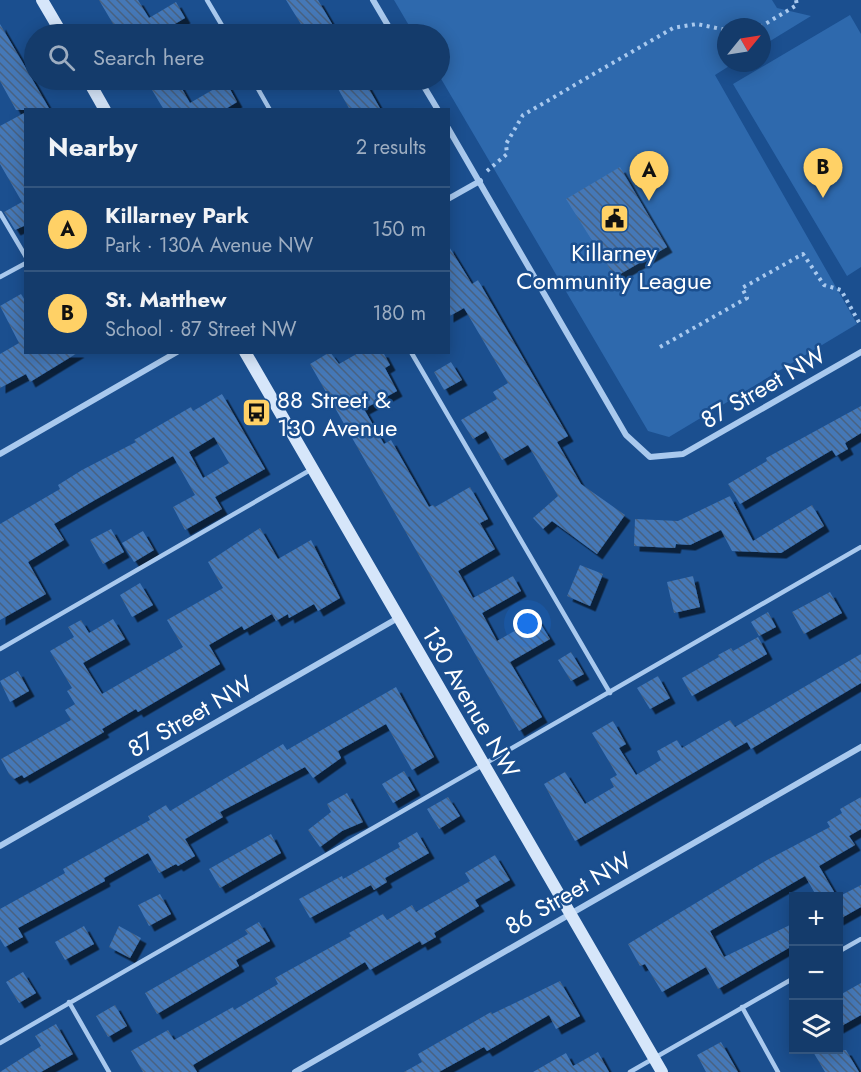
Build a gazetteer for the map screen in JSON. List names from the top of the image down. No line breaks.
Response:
{"streets":{"street":["87 Street NW","130 Avenue NW","86 Street NW"]},"crossings":[["87 Street NW","130 Avenue NW"],["130 Avenue NW","86 Street NW"]],"places":{"public building":["Killarney Community League"],"bus stop":["88 Street & 130 Avenue"]},"north":"top right","page":{"search":"Search here","heading":["Nearby","2 results"],"pins":["B","A"],"list":[{"mark":"A","name":"Killarney Park","note":"Park · 130A Avenue NW","value":"150 m"},{"mark":"B","name":"St. Matthew","note":"School · 87 Street NW","value":"180 m"}],"map_buttons":["+","−"]}}
